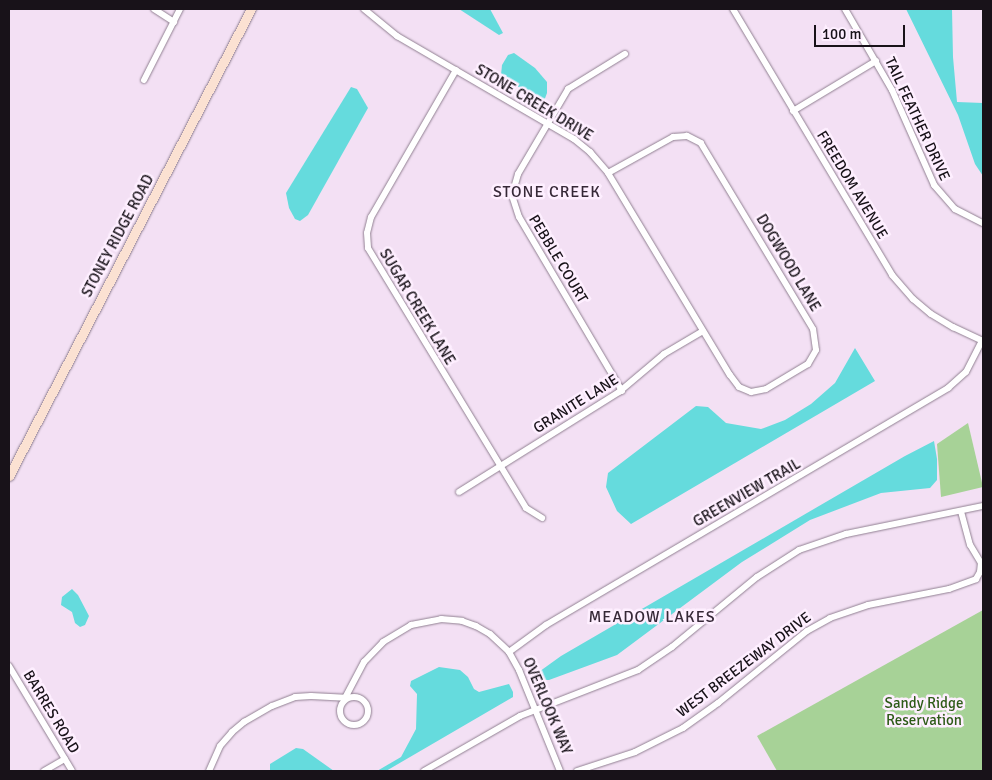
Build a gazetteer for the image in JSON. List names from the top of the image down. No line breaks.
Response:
{"streets":{"street":["STONE CREEK DRIVE","TAIL FEATHER DRIVE","FREEDOM AVENUE","STONEY RIDGE ROAD","PEBBLE COURT","DOGWOOD LANE","SUGAR CREEK LANE","GRANITE LANE","GREENVIEW TRAIL","WEST BREEZEWAY DRIVE","OVERLOOK WAY","BARRES ROAD"]},"crossings":[["STONE CREEK DRIVE","PEBBLE COURT"],["STONE CREEK DRIVE","DOGWOOD LANE"],["STONE CREEK DRIVE","SUGAR CREEK LANE"],["STONE CREEK DRIVE","GRANITE LANE"],["FREEDOM AVENUE","GREENVIEW TRAIL"],["PEBBLE COURT","GRANITE LANE"],["DOGWOOD LANE","GRANITE LANE"],["SUGAR CREEK LANE","GRANITE LANE"],["GREENVIEW TRAIL","OVERLOOK WAY"]],"districts":["STONE CREEK","MEADOW LAKES"],"parks":["Sandy Ridge Reservation"],"scale_bar":"100 m"}
